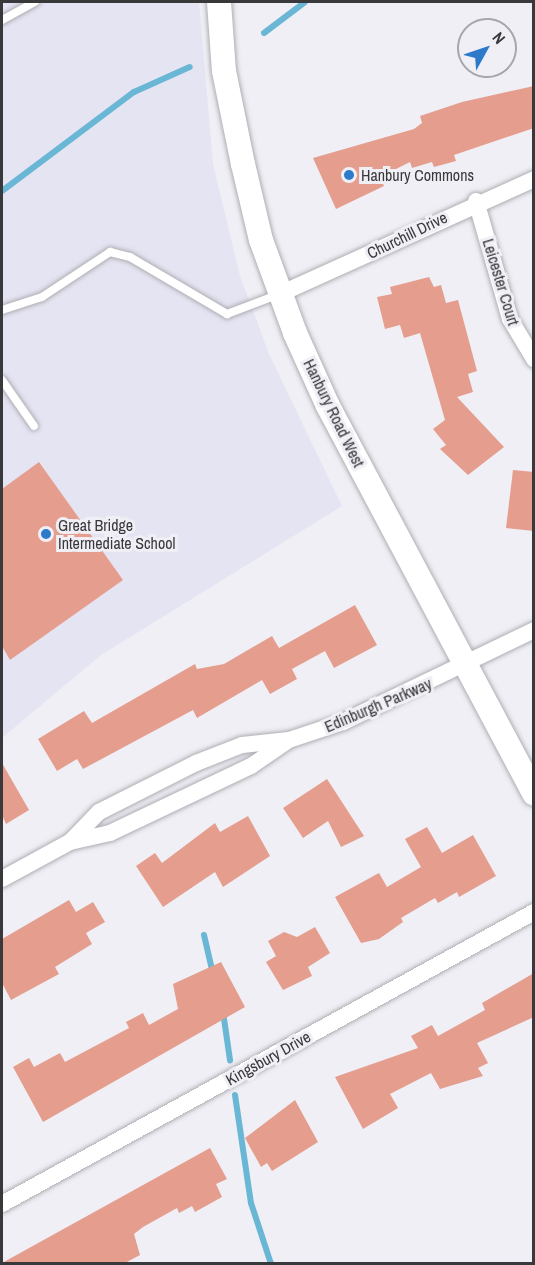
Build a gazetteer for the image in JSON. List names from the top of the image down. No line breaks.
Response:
{"streets":{"main road":["Hanbury Road West"],"street":["Churchill Drive","Leicester Court","Edinburgh Parkway","Kingsbury Drive"]},"crossings":[["Churchill Drive","Leicester Court"],["Churchill Drive","Hanbury Road West"],["Hanbury Road West","Edinburgh Parkway"]],"places":["Hanbury Commons","Great Bridge Intermediate School"],"north":"top right"}
